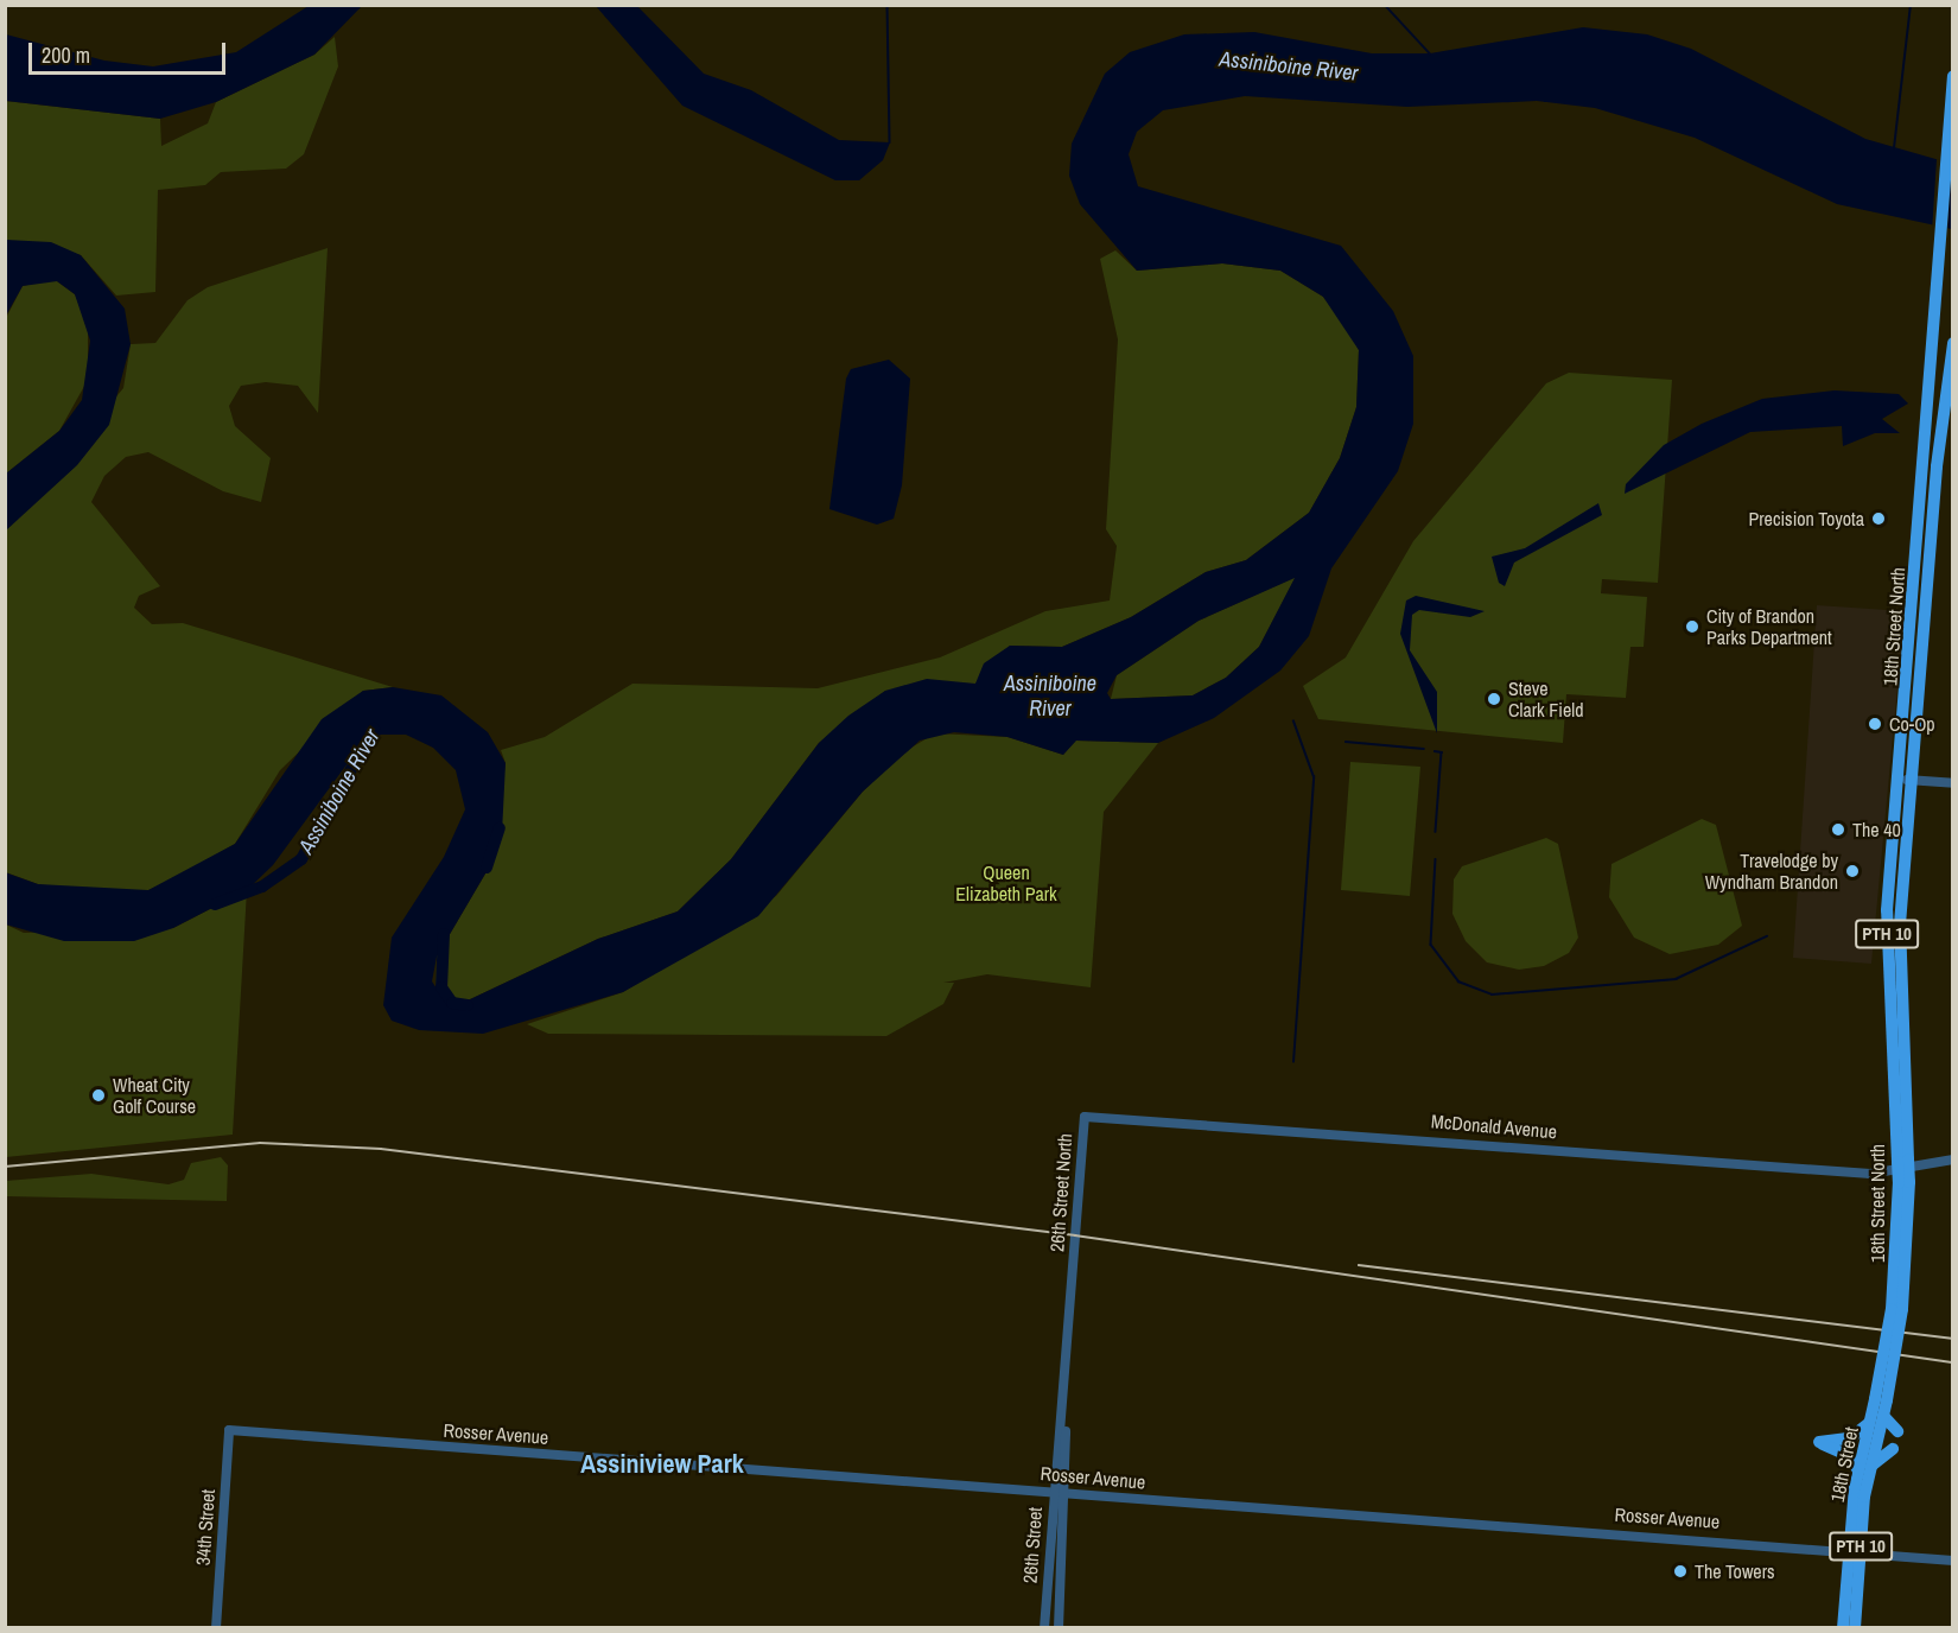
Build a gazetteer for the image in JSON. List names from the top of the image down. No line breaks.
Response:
{"streets":{"main road":["18th Street North","PTH 10","18th Street"],"street":["McDonald Avenue","26th Street North","Rosser Avenue","34th Street","26th Street"]},"crossings":[["18th Street North","McDonald Avenue"],["18th Street North","18th Street"],["McDonald Avenue","26th Street North"],["26th Street North","26th Street"],["Rosser Avenue","18th Street"],["Rosser Avenue","34th Street"],["Rosser Avenue","26th Street"]],"districts":["Assiniview Park"],"water":["Assiniboine River"],"parks":["Queen Elizabeth Park"],"places":["Precision Toyota","City of Brandon Parks Department","Steve Clark Field","Co-Op","The 40","Travelodge by Wyndham Brandon","Wheat City Golf Course","The Towers"],"scale_bar":"200 m"}
